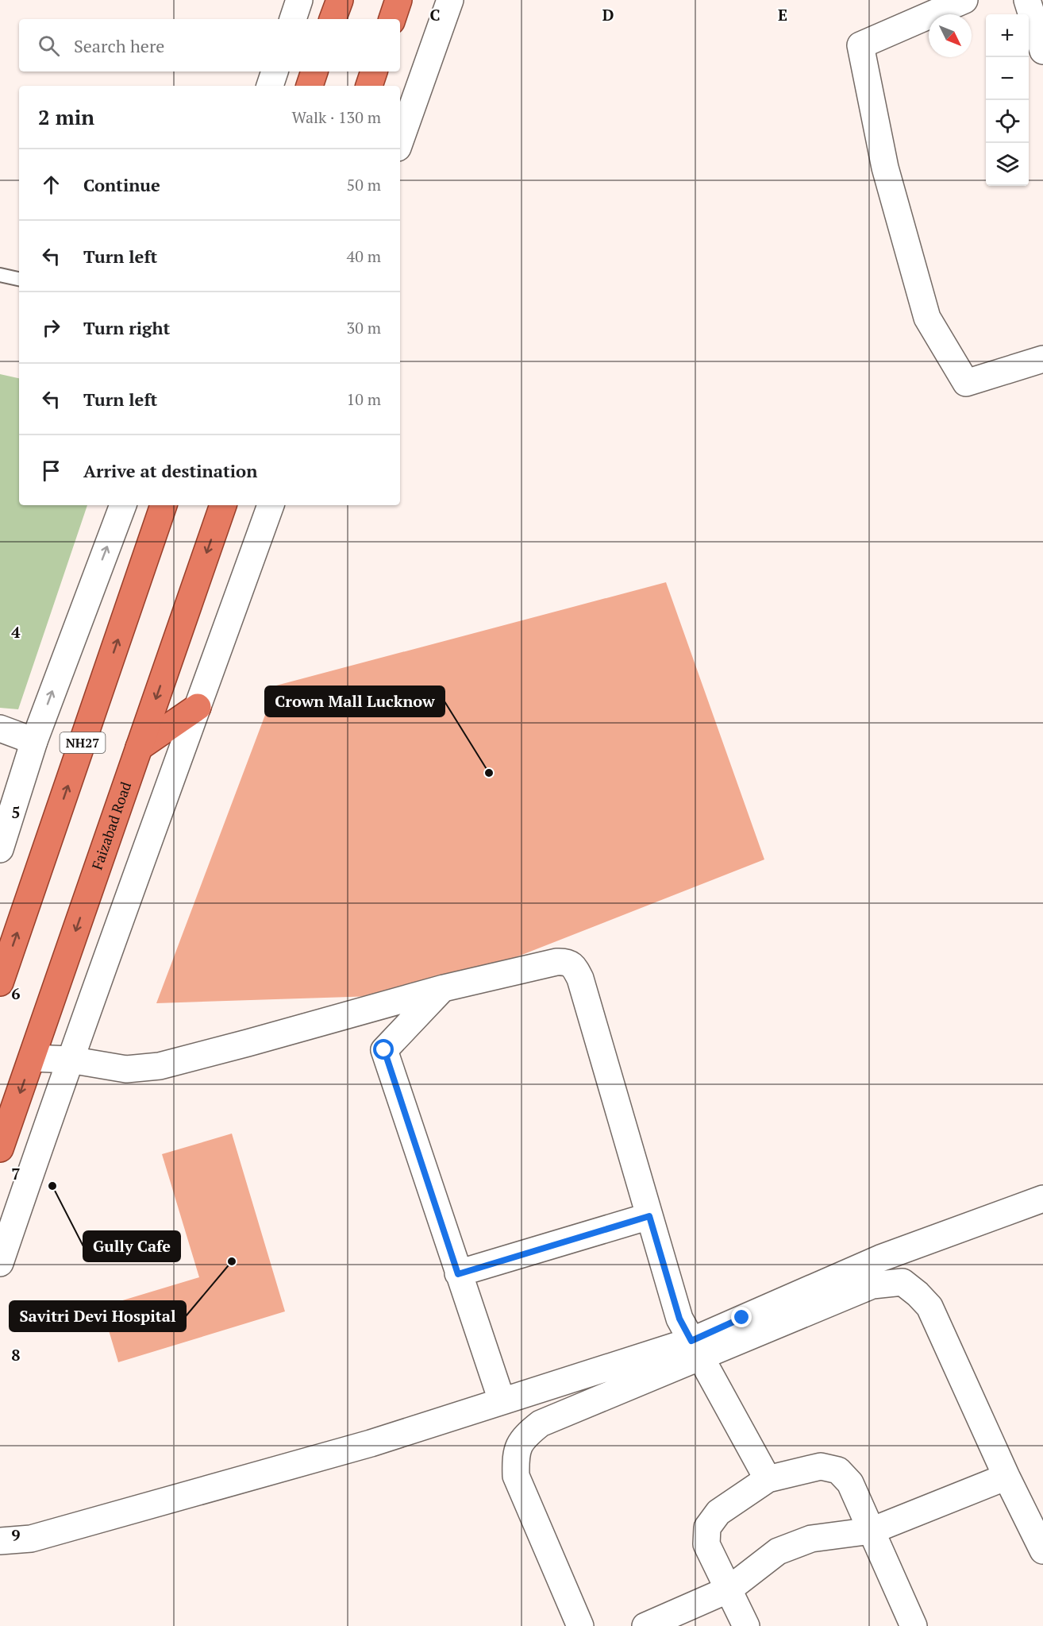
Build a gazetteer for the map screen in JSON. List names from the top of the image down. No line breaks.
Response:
{"streets":{"highway":["NH27","Faizabad Road"]},"places":["Crown Mall Lucknow","Gully Cafe","Savitri Devi Hospital"],"north":"bottom right","page":{"map_buttons":["+","−"],"search":"Search here","heading":["2 min","Walk · 130 m"],"list":[["Continue","50 m"],["Turn left","40 m"],["Turn right","30 m"],["Turn left","10 m"],"Arrive at destination"]},"grid":{"columns":["C","D","E"],"rows":["4","5","6","7","8","9"]}}
